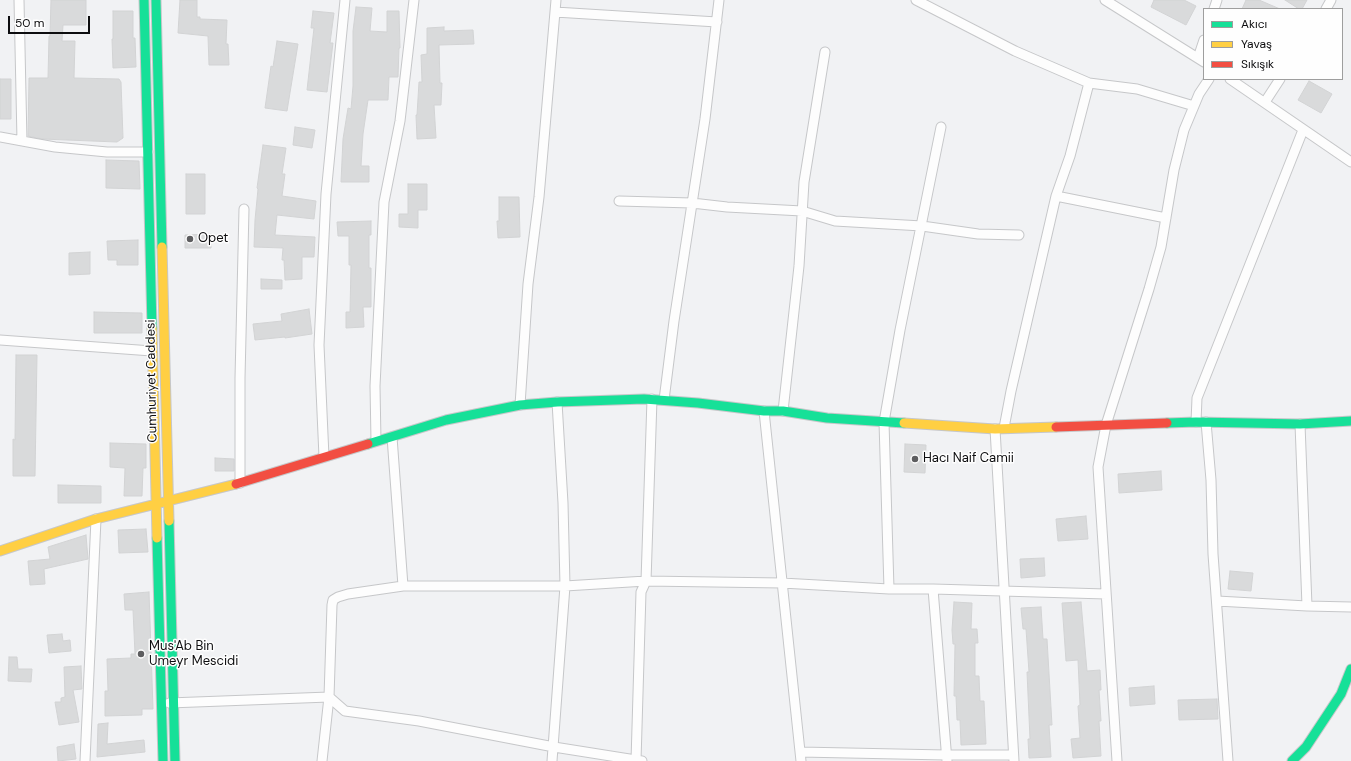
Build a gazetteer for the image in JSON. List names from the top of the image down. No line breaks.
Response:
{"streets":{"main road":["Cumhuriyet Caddesi"]},"places":["Opet","Hacı Naif Camii","Mus'Ab Bin Umeyr Mescidi"],"legend":["Akıcı","Yavaş","Sıkışık"],"scale_bar":"50 m"}
